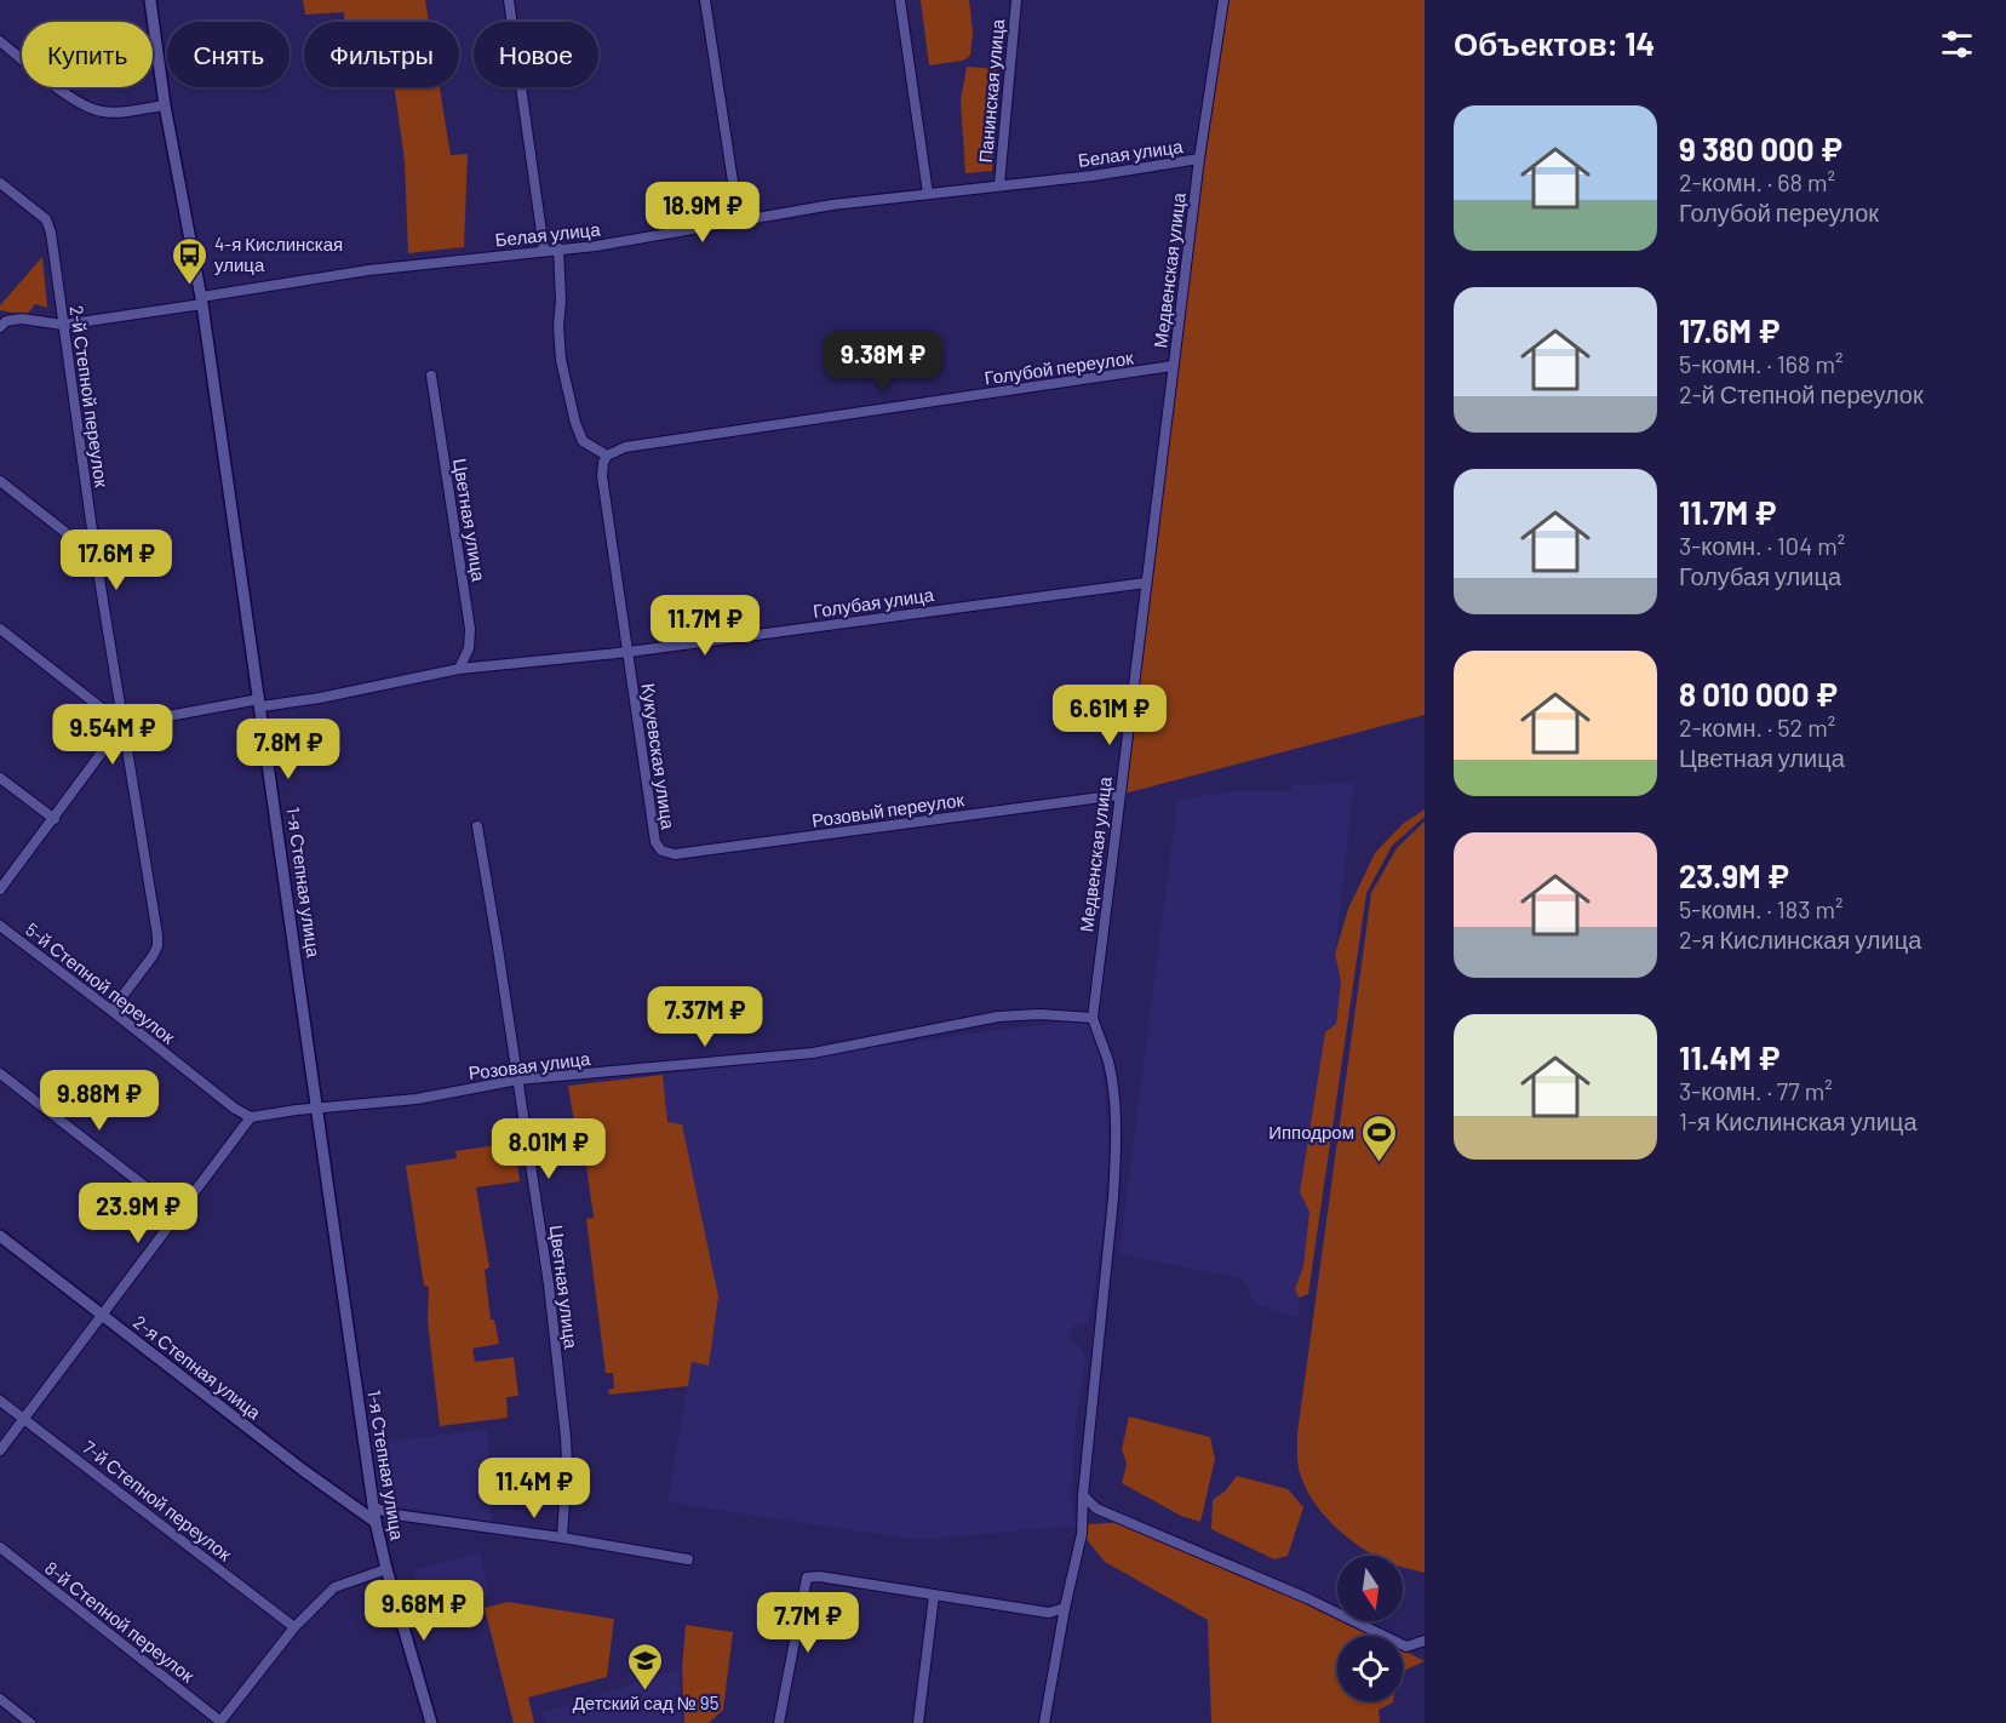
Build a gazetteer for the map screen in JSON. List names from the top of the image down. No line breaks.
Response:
{"streets":{"street":["Панинская улица","Белая улица","Медвенская улица","Голубой переулок","2-й Степной переулок","Цветная улица","Голубая улица","Кукуевская улица","Розовый переулок","1-я Степная улица","5-й Степной переулок","Розовая улица","2-я Степная улица","7-й Степной переулок","8-й Степной переулок"]},"crossings":[["Панинская улица","Белая улица"],["Белая улица","Медвенская улица"],["Белая улица","1-я Степная улица"],["Медвенская улица","Голубой переулок"],["Медвенская улица","Голубая улица"],["Медвенская улица","Розовый переулок"],["Медвенская улица","Розовая улица"],["Голубой переулок","Кукуевская улица"],["2-й Степной переулок","Голубая улица"],["2-й Степной переулок","5-й Степной переулок"],["Цветная улица","Голубая улица"],["Цветная улица","Розовая улица"],["Голубая улица","Кукуевская улица"],["Голубая улица","1-я Степная улица"],["Кукуевская улица","Розовый переулок"],["1-я Степная улица","Розовая улица"],["1-я Степная улица","2-я Степная улица"],["5-й Степной переулок","Розовая улица"]],"places":{"bus stop":["4-я Кислинская улица"],"sports":["Ипподром"],"school or university":["Детский сад № 95"]},"north":"bottom","page":{"heading":"Объектов: 14","chip":["Купить","Снять","Фильтры","Новое"],"list":[{"name":"9 380 000 ₽","note":"2-комн. · 68 m² · Голубой переулок"},{"name":"17.6M ₽","note":"5-комн. · 168 m² · 2-й Степной переулок"},{"name":"11.7M ₽","note":"3-комн. · 104 m² · Голубая улица"},{"name":"8 010 000 ₽","note":"2-комн. · 52 m² · Цветная улица"},{"name":"23.9M ₽","note":"5-комн. · 183 m² · 2-я Кислинская улица"},{"name":"11.4M ₽","note":"3-комн. · 77 m² · 1-я Кислинская улица"}],"price":["18.9M ₽","9.38M ₽","17.6M ₽","11.7M ₽","6.61M ₽","9.54M ₽","7.8M ₽","7.37M ₽","9.88M ₽","8.01M ₽","23.9M ₽","11.4M ₽","9.68M ₽","7.7M ₽"]}}
